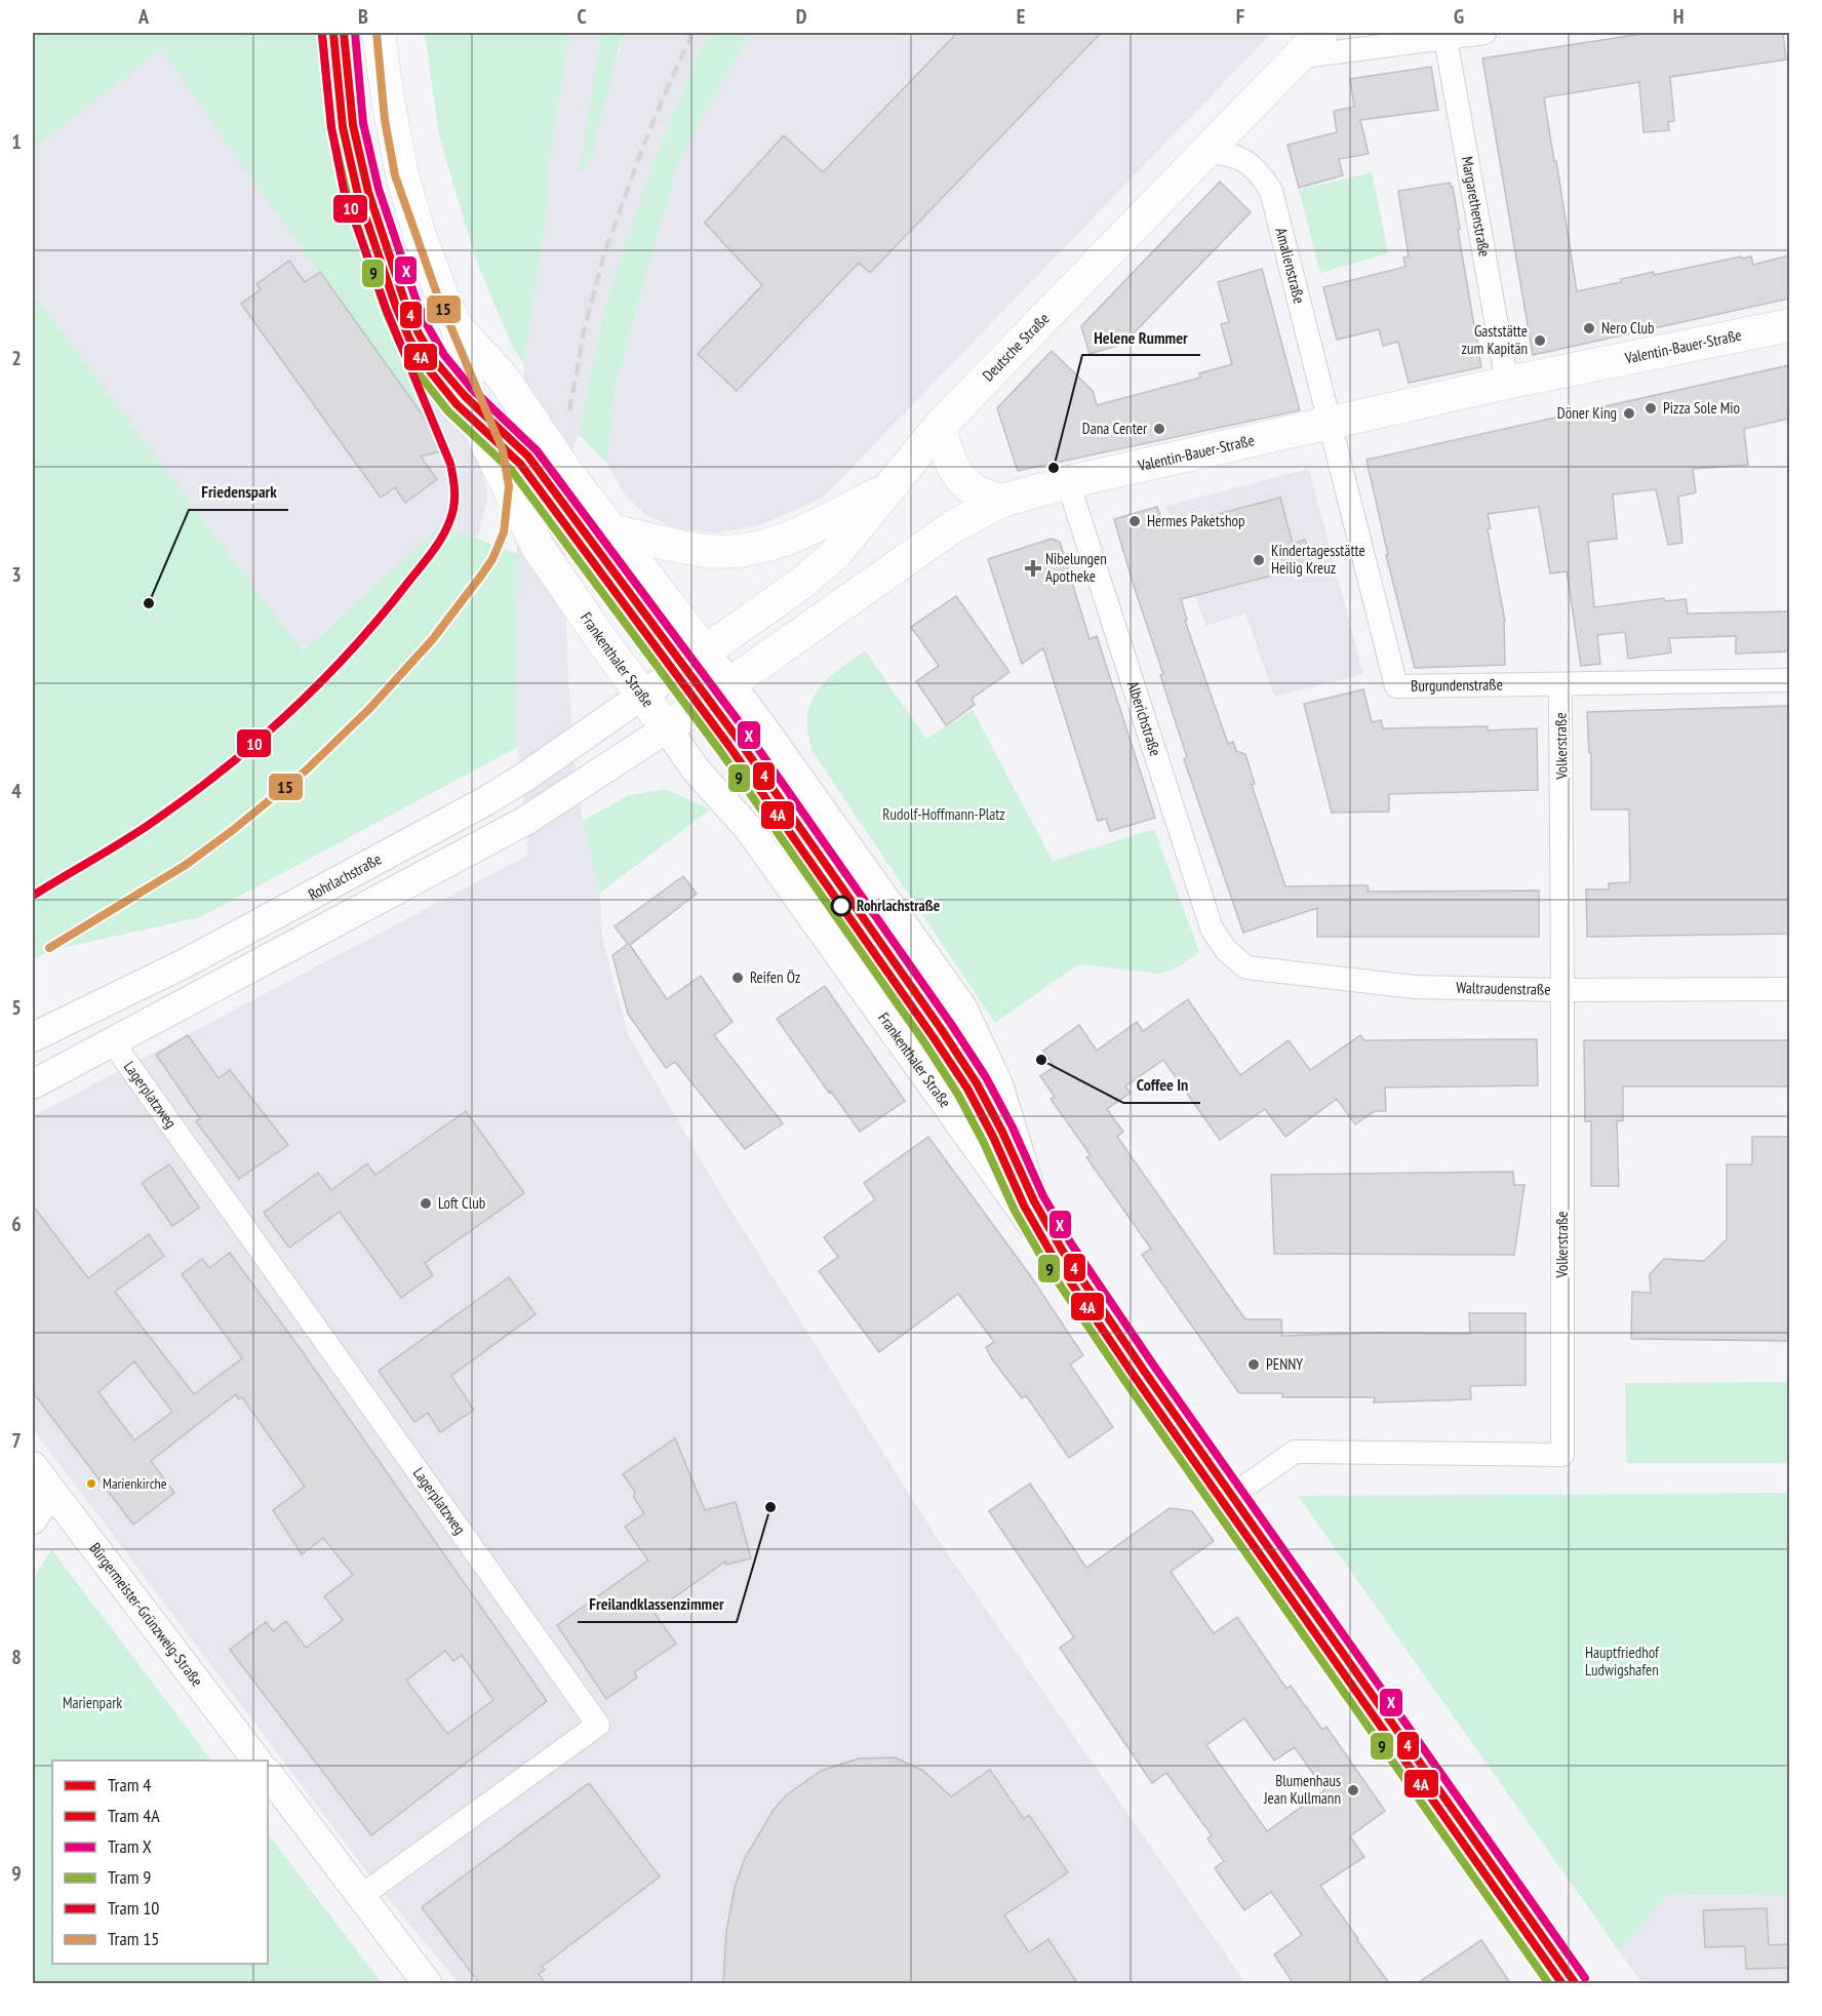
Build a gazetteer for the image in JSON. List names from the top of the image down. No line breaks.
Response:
{"streets":{"main road":["Deutsche Straße","Valentin-Bauer-Straße","Frankenthaler Straße"],"street":["Margarethenstraße","Amalienstraße","Burgundenstraße","Alberichstraße","Volkerstraße","Rohrlachstraße","Waltraudenstraße","Lagerplatzweg","Bürgermeister-Grünzweig-Straße"]},"crossings":[["Margarethenstraße","Valentin-Bauer-Straße"],["Amalienstraße","Deutsche Straße"],["Amalienstraße","Valentin-Bauer-Straße"],["Amalienstraße","Burgundenstraße"],["Deutsche Straße","Frankenthaler Straße"],["Deutsche Straße","Rohrlachstraße"],["Valentin-Bauer-Straße","Frankenthaler Straße"],["Valentin-Bauer-Straße","Burgundenstraße"],["Valentin-Bauer-Straße","Alberichstraße"],["Frankenthaler Straße","Rohrlachstraße"],["Burgundenstraße","Volkerstraße"],["Alberichstraße","Waltraudenstraße"],["Volkerstraße","Waltraudenstraße"]],"parks":["Rudolf-Hoffmann-Platz","Hauptfriedhof Ludwigshafen","Marienpark"],"places":{"other":["Nero Club","Gaststätte zum Kapitän","Pizza Sole Mio","Döner King","Dana Center","Helene Rummer","Hermes Paketshop","Kindertagesstätte Heilig Kreuz","Friedenspark","Rohrlachstraße","Reifen Öz","Coffee In","Loft Club","PENNY","Marienkirche","Freilandklassenzimmer","Blumenhaus Jean Kullmann"],"health":["Nibelungen Apotheke"]},"lines":["tram line 4","tram line X","tram line 15","tram line 4A","tram line 9","tram line 10"],"legend":["Tram 4","Tram 4A","Tram X","Tram 9","Tram 10","Tram 15"],"grid":{"columns":["A","B","C","D","E","F","G","H"],"rows":["1","2","3","4","5","6","7","8","9"]}}
